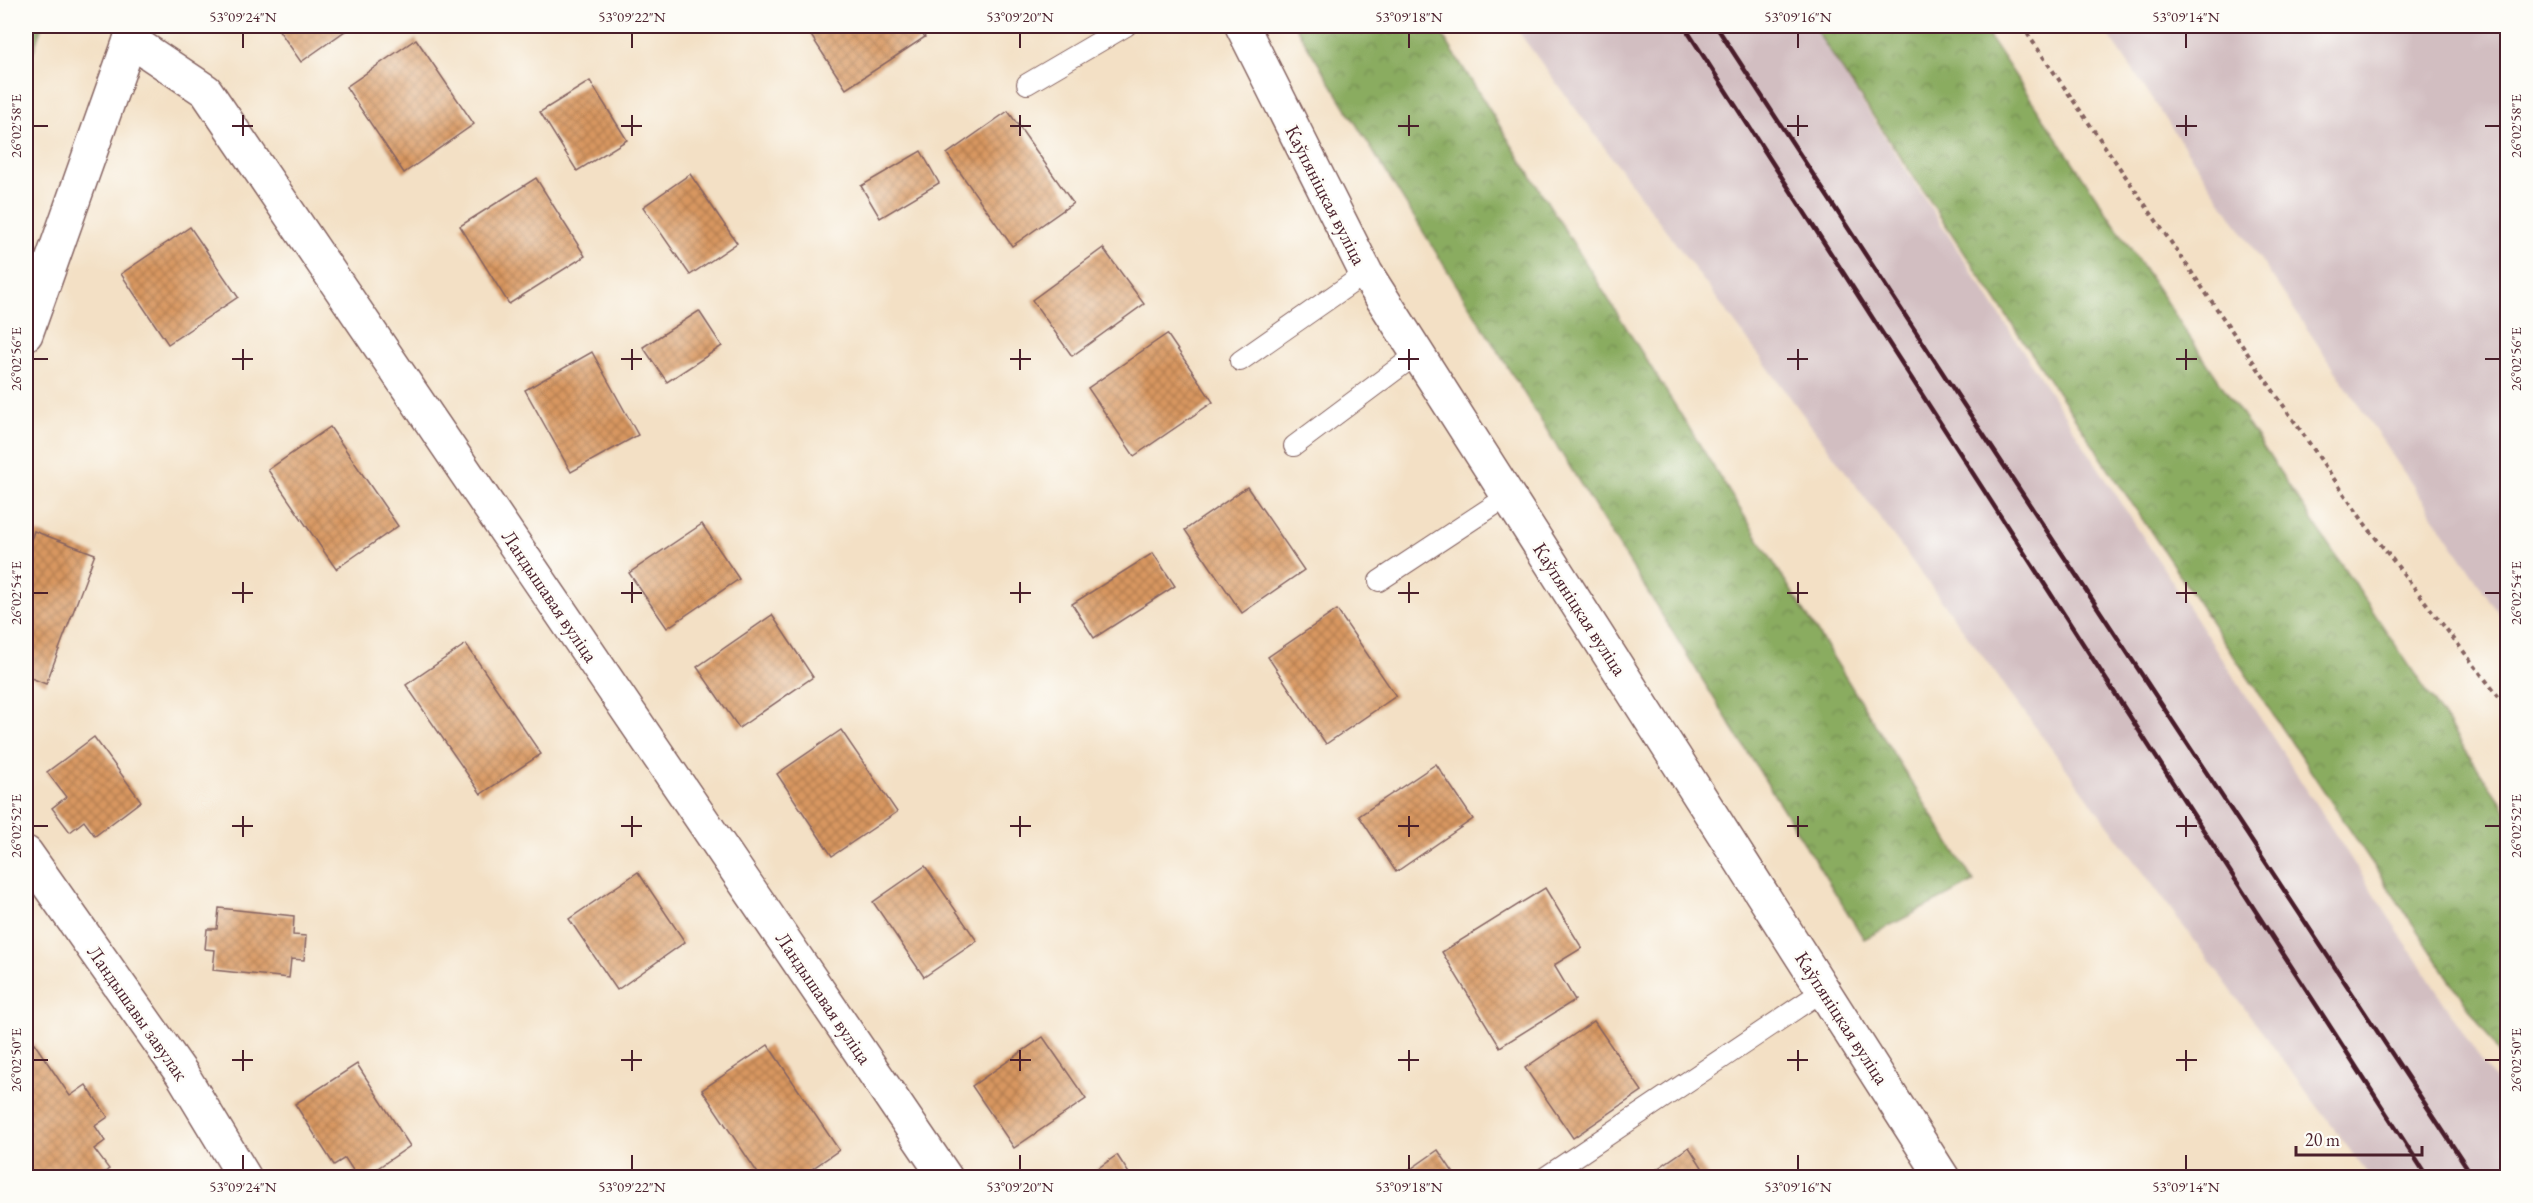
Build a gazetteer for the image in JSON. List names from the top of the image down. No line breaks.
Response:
{"streets":{"street":["Каўпяніцкая вуліца","Ландышавая вуліца","Ландышавы завулак"]},"scale_bar":"20 m","coordinates":["53°09'24\"N","53°09'22\"N","53°09'20\"N","53°09'18\"N","53°09'16\"N","53°09'14\"N","26°02'58\"E","26°02'56\"E","26°02'54\"E","26°02'52\"E","26°02'50\"E"]}
